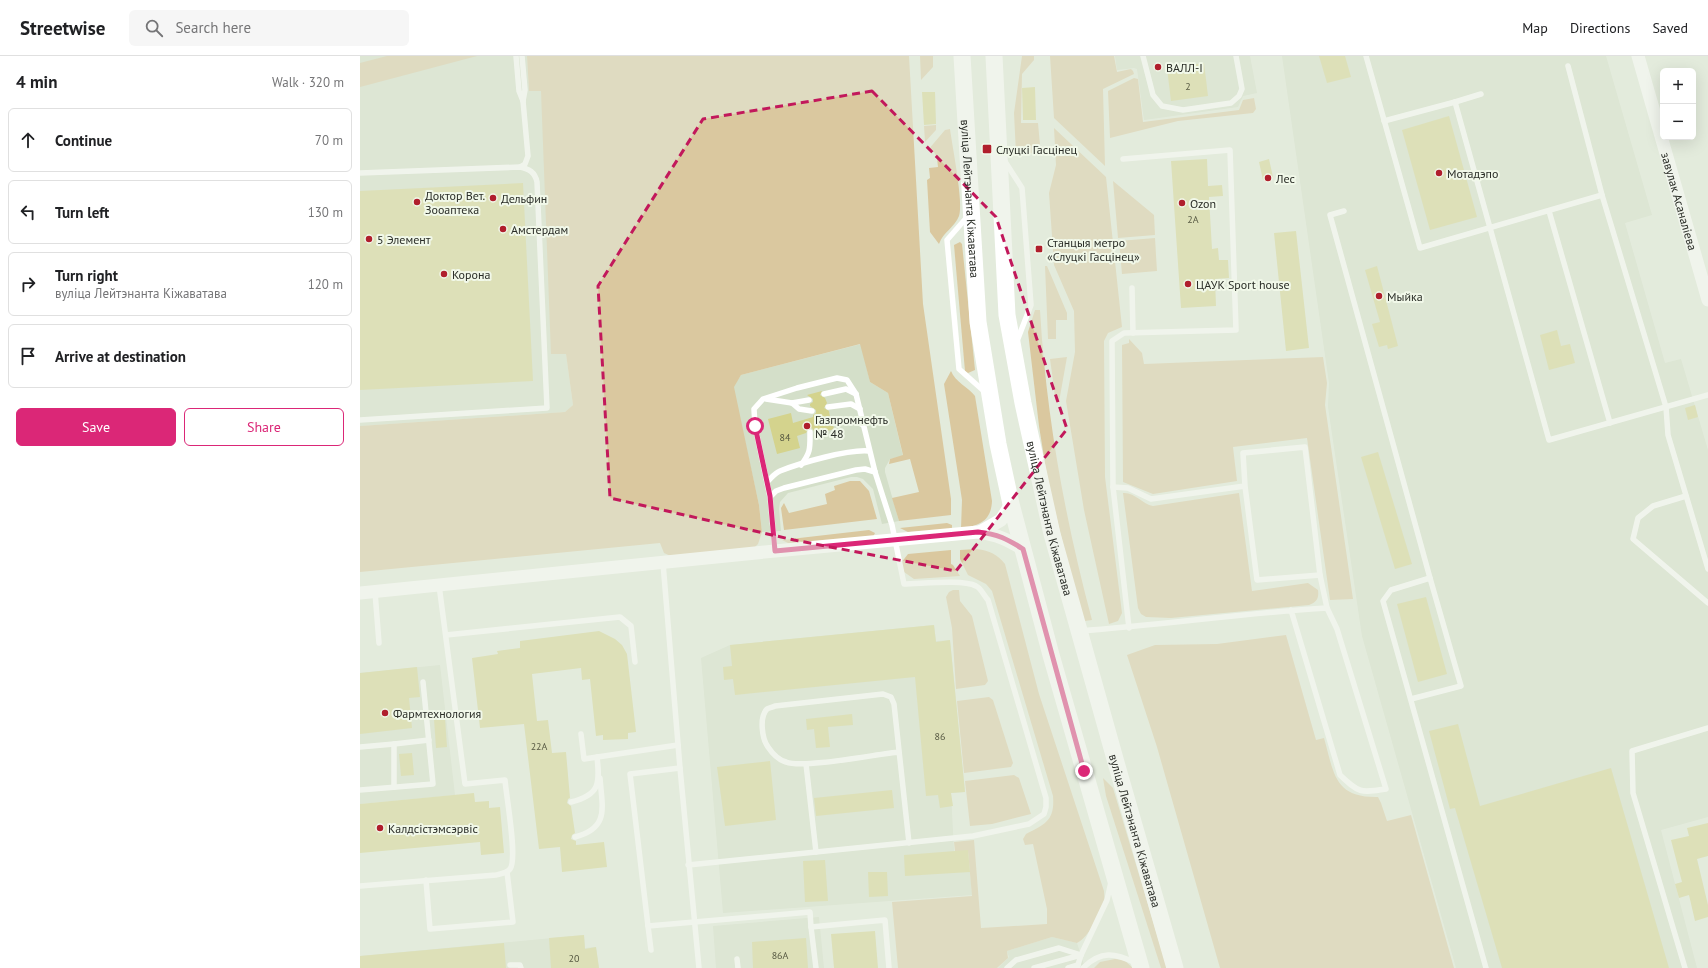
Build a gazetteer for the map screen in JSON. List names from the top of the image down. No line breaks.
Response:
{"streets":{"main road":["вуліца Лейтэнанта Кіжаватава"],"street":["завулак Асаналіева"]},"places":{"other":["ВАЛЛ-І","Мотадэпо","Лес","Дельфин","Доктор Вет. Зооаптека","Ozon","Амстердам","5 Элемент","Корона","ЦАУК Sport house","Мыйка","Газпромнефть № 48","Фармтехнология","Калдсістэмсэрвіс"],"transit":["Слуцкі Гасцінец","Станцыя метро «Слуцкі Гасцінец»"]},"house_numbers":["2","2А","84","86","22А","86А","20"],"page":{"header":"Streetwise","search":"Search here","nav":["Map","Directions","Saved"],"heading":["4 min","Walk · 320 m"],"map_buttons":["+","−"],"list":[["Continue","70 m"],["Turn left","130 m"],["Turn right","вуліца Лейтэнанта Кіжаватава","120 m"],"Arrive at destination"],"buttons":["Save","Share"]}}
